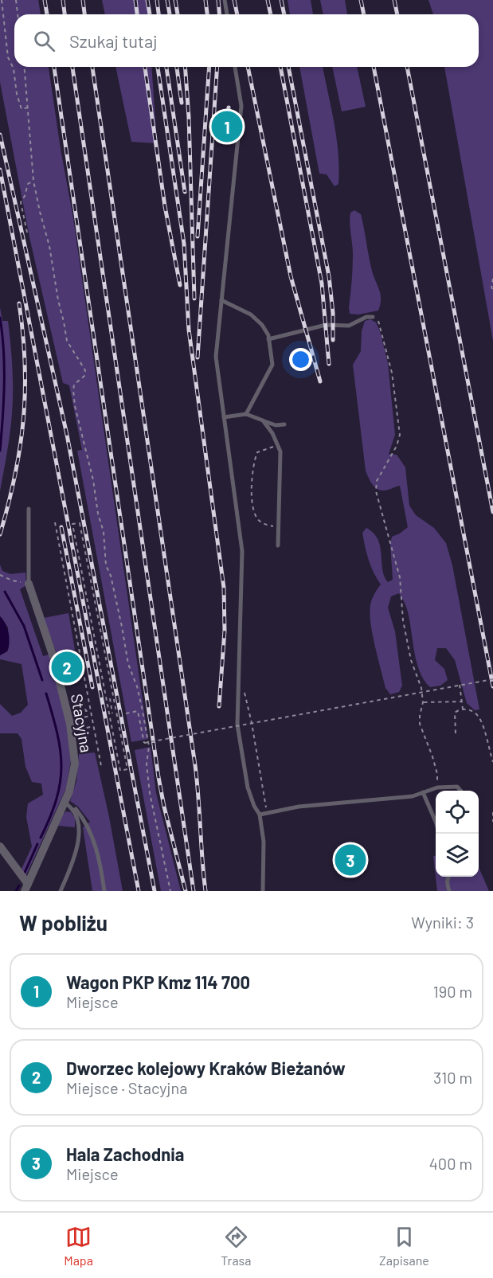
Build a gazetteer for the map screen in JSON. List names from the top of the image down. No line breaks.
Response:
{"streets":{"street":["Stacyjna"]},"page":{"search":"Szukaj tutaj","pins":["1","2","3"],"heading":["W pobliżu","Wyniki: 3"],"list":[{"mark":"1","name":"Wagon PKP Kmz 114 700","note":"Miejsce","value":"190 m"},{"mark":"2","name":"Dworzec kolejowy Kraków Bieżanów","note":"Miejsce · Stacyjna","value":"310 m"},{"mark":"3","name":"Hala Zachodnia","note":"Miejsce","value":"400 m"}],"nav":["Mapa","Trasa","Zapisane"]}}
